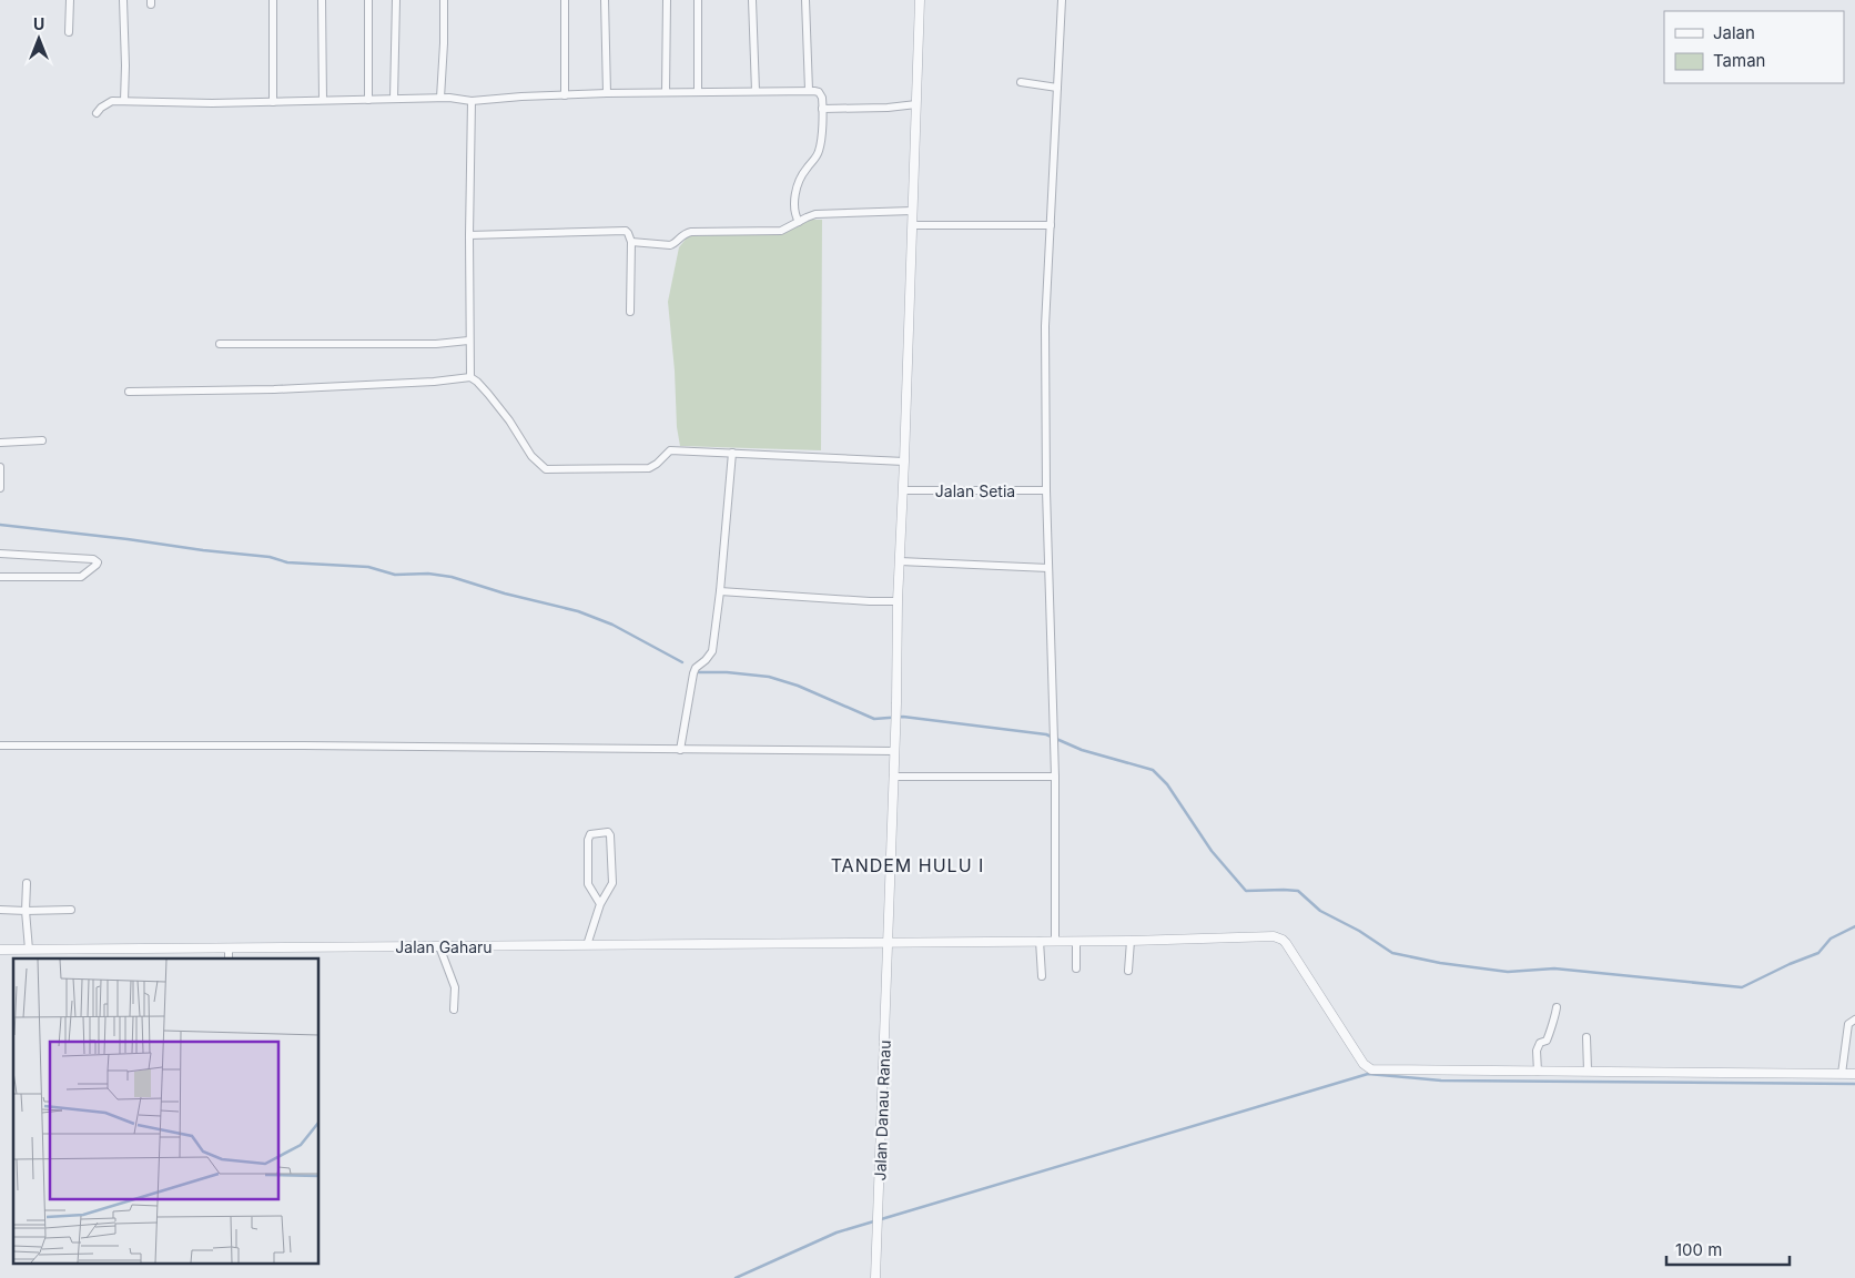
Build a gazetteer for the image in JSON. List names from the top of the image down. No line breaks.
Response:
{"streets":{"street":["Jalan Setia","Jalan Gaharu","Jalan Danau Ranau"]},"crossings":[["Jalan Setia","Jalan Danau Ranau"],["Jalan Gaharu","Jalan Danau Ranau"]],"districts":["TANDEM HULU I"],"legend":["Jalan","Taman"],"scale_bar":"100 m","north":"top"}
